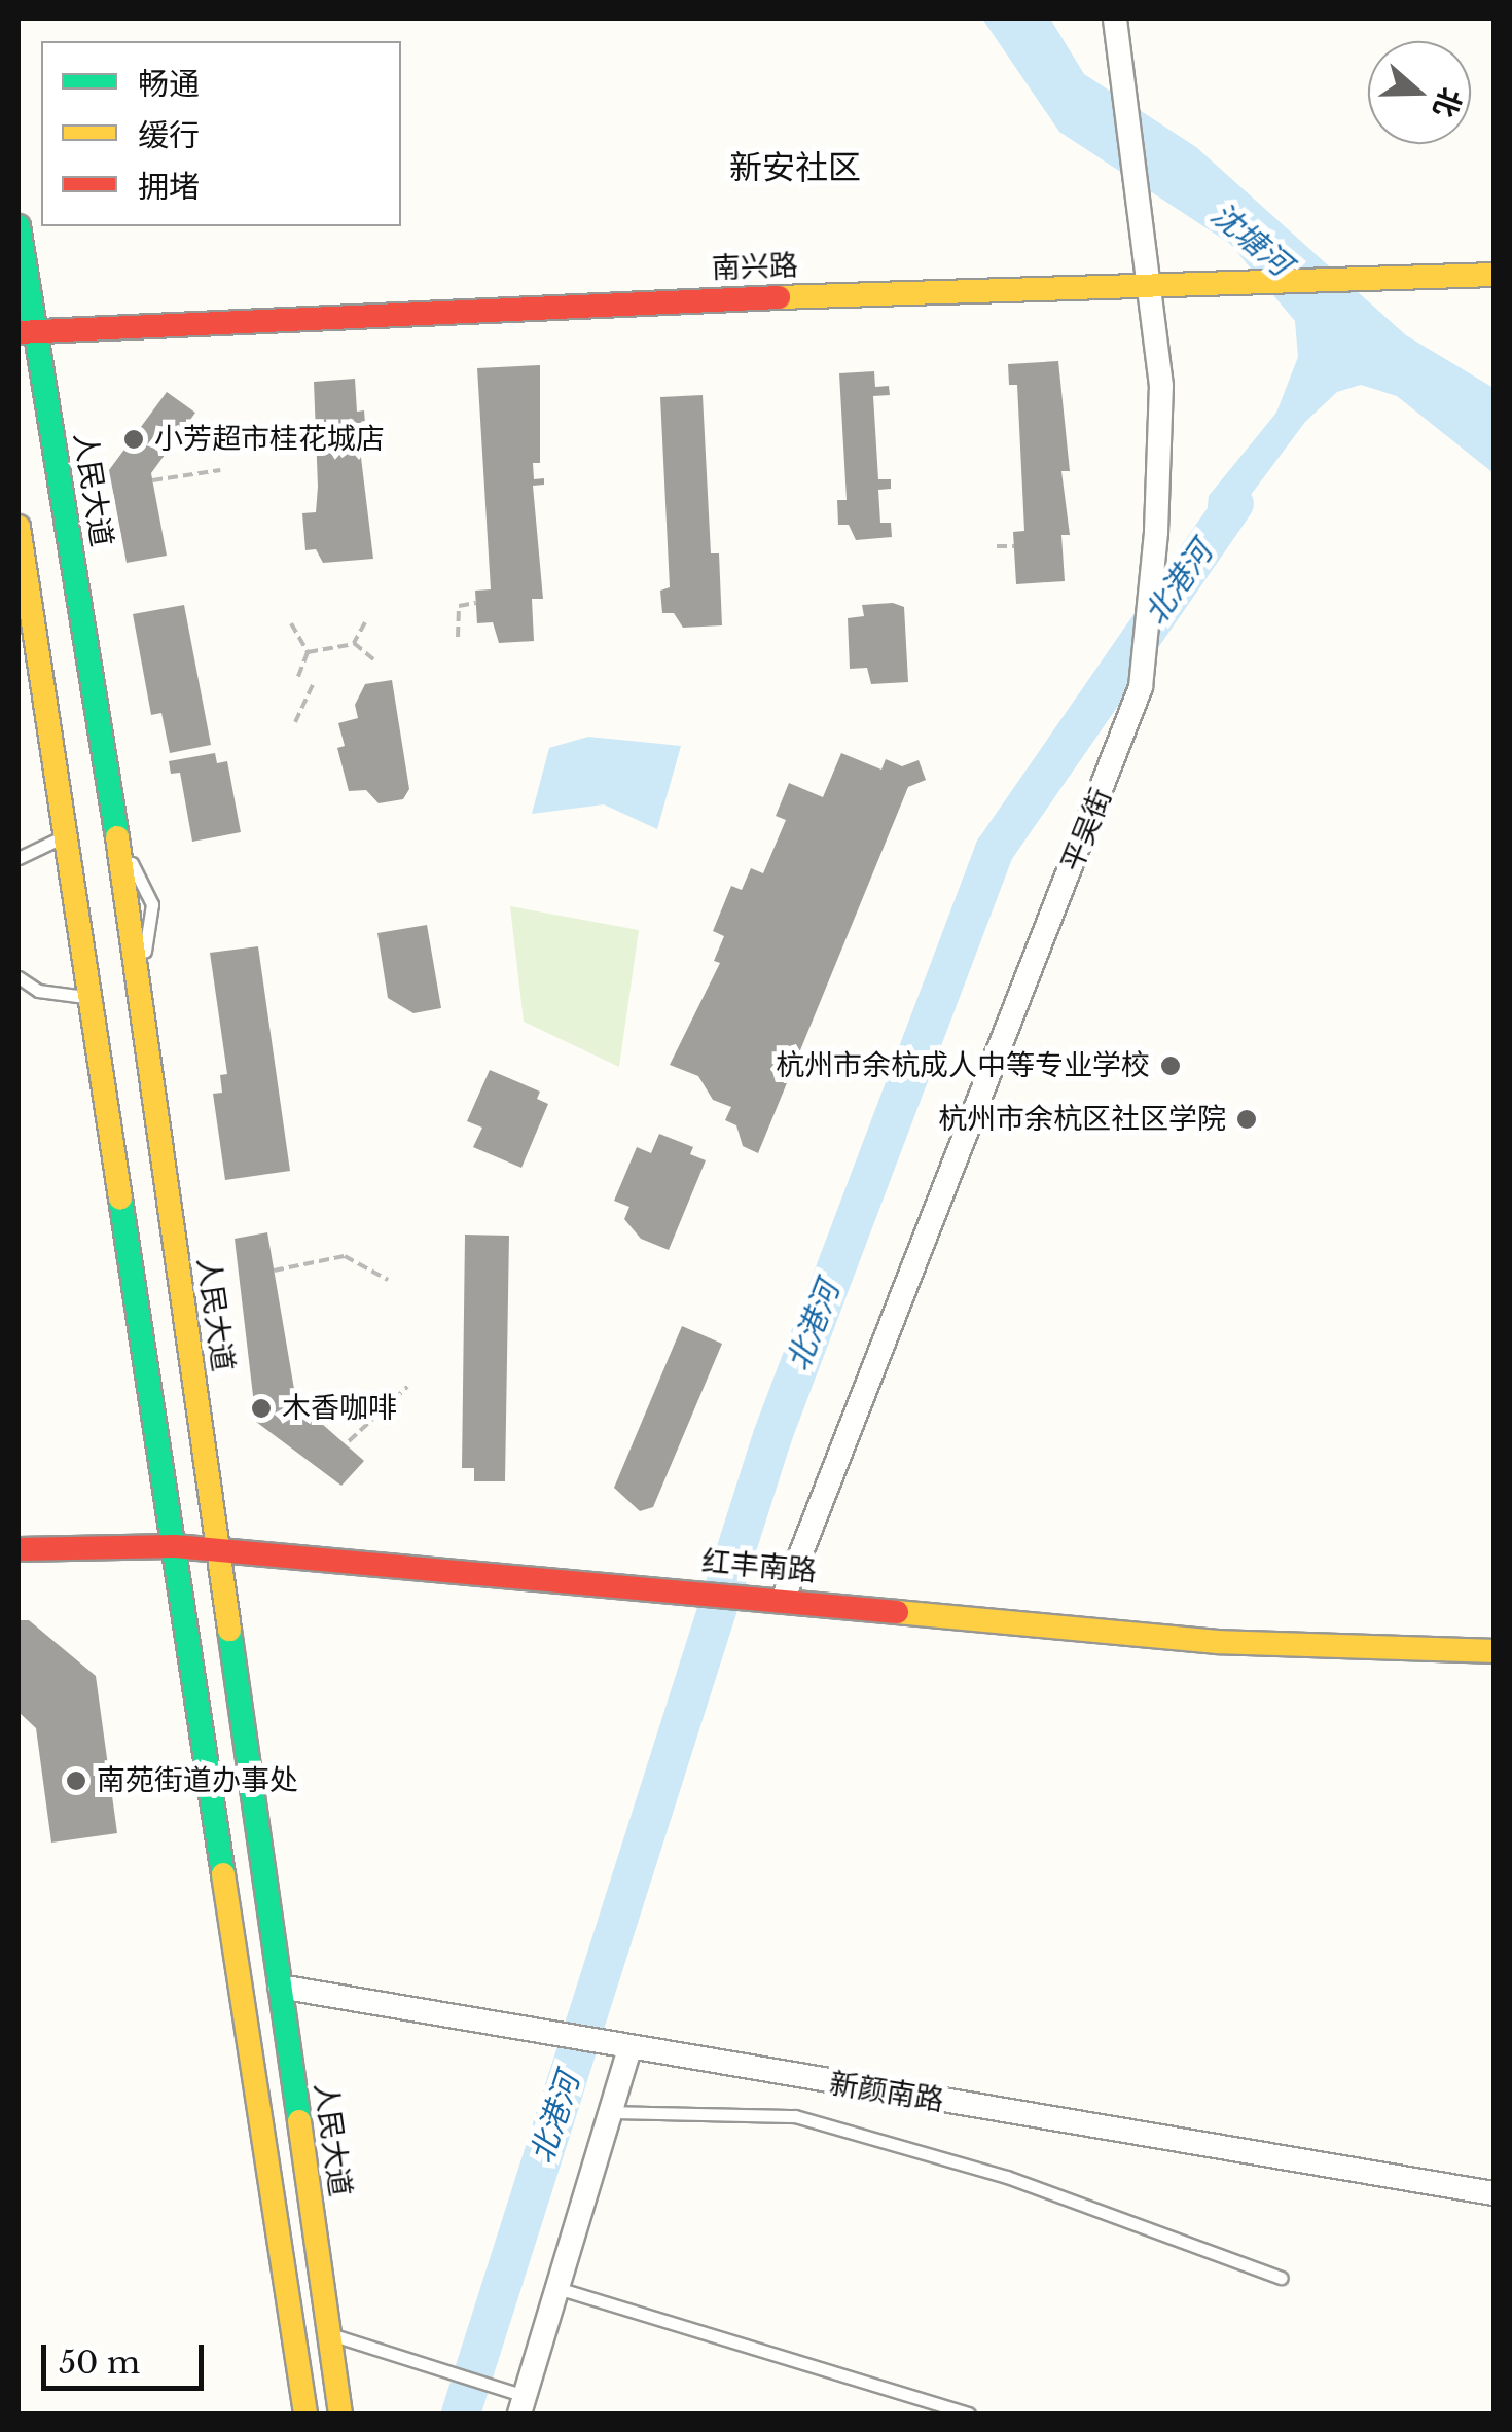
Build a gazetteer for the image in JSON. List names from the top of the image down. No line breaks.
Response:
{"streets":{"main road":["南兴路","人民大道","红丰南路"],"street":["平吴街","新颜南路"]},"crossings":[["南兴路","人民大道"],["南兴路","平吴街"],["人民大道","红丰南路"],["人民大道","新颜南路"],["平吴街","红丰南路"]],"districts":["新安社区"],"water":["沈塘河","北港河"],"places":["小芳超市桂花城店","杭州市余杭成人中等专业学校","杭州市余杭区社区学院","木香咖啡","南苑街道办事处"],"legend":["畅通","缓行","拥堵"],"scale_bar":"50 m","north":"right"}
